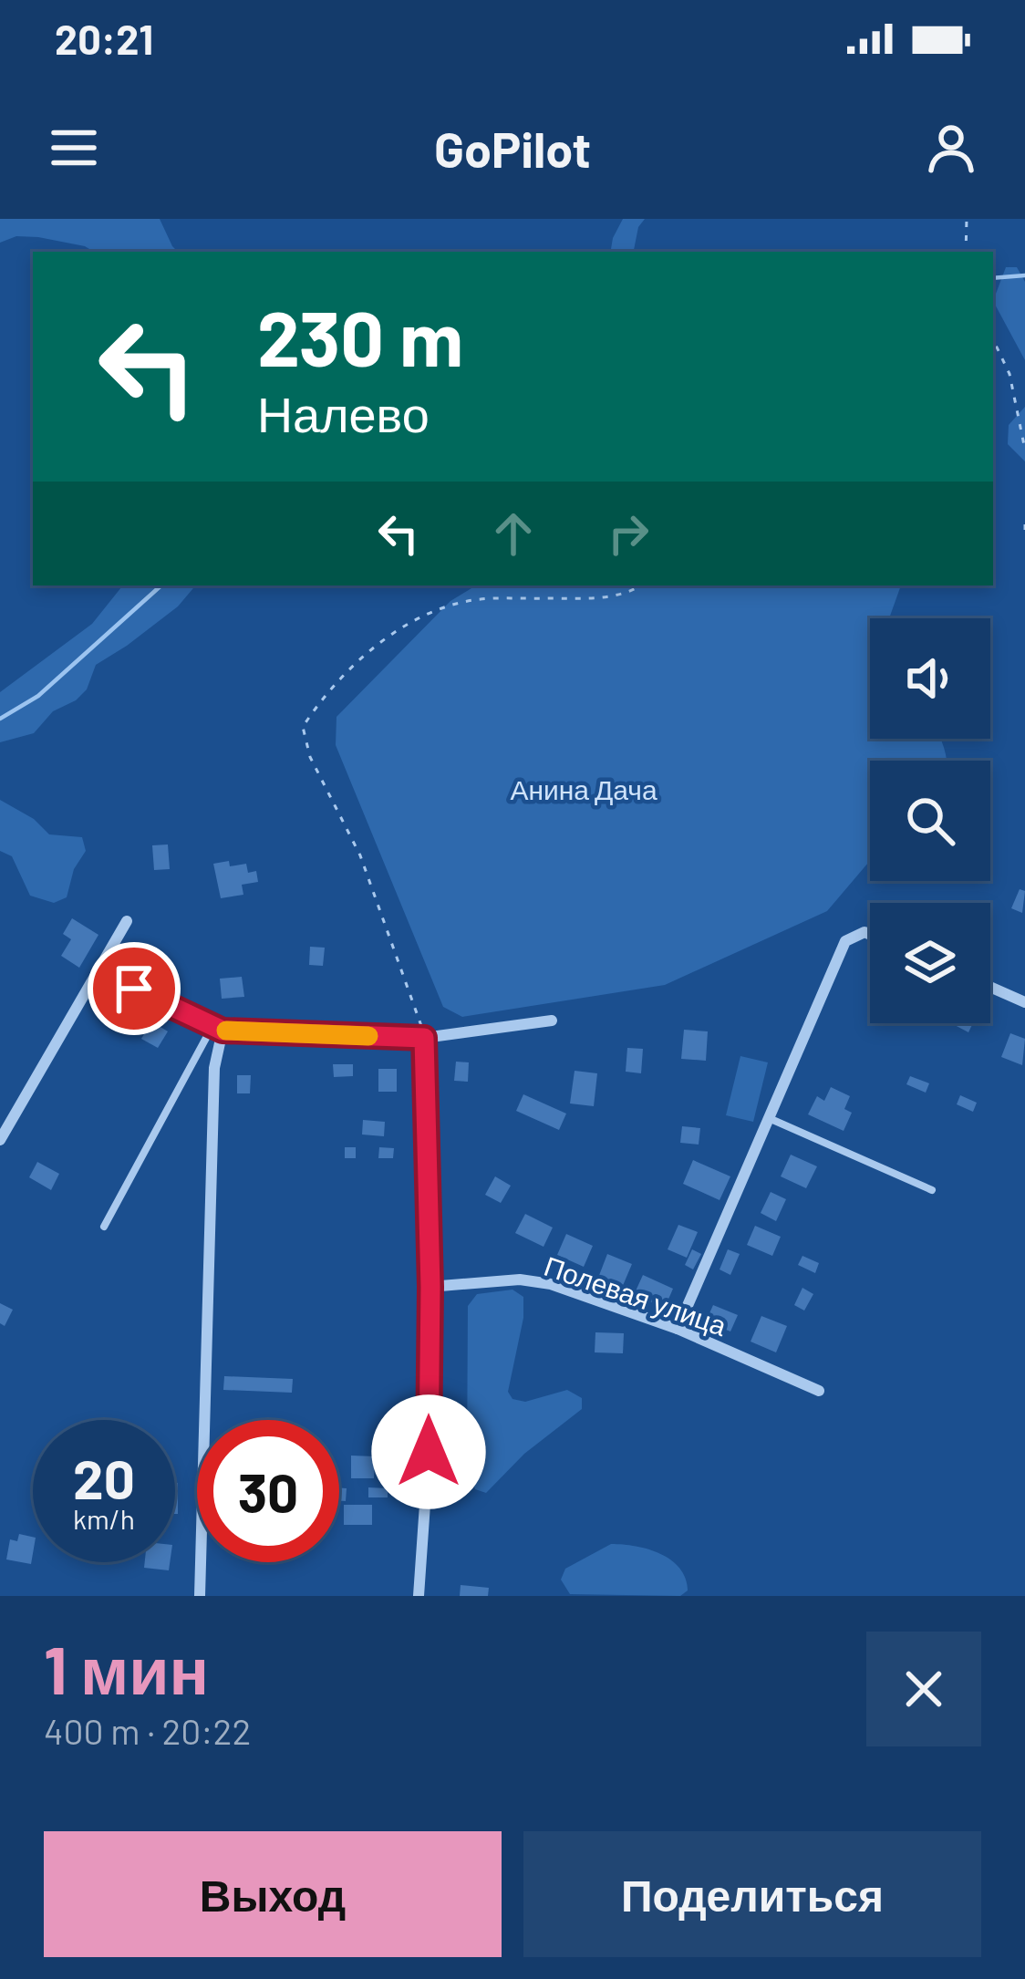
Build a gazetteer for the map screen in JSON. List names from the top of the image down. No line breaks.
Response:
{"streets":{"street":["Полевая улица"]},"parks":["Анина Дача"],"page":{"status":"20:21","header":"GoPilot","turn":["230 m","Налево"],"speed":"20 km/h","limit":"30","heading":["1 мин","400 m · 20:22"],"buttons":["Выход","Поделиться"]}}
